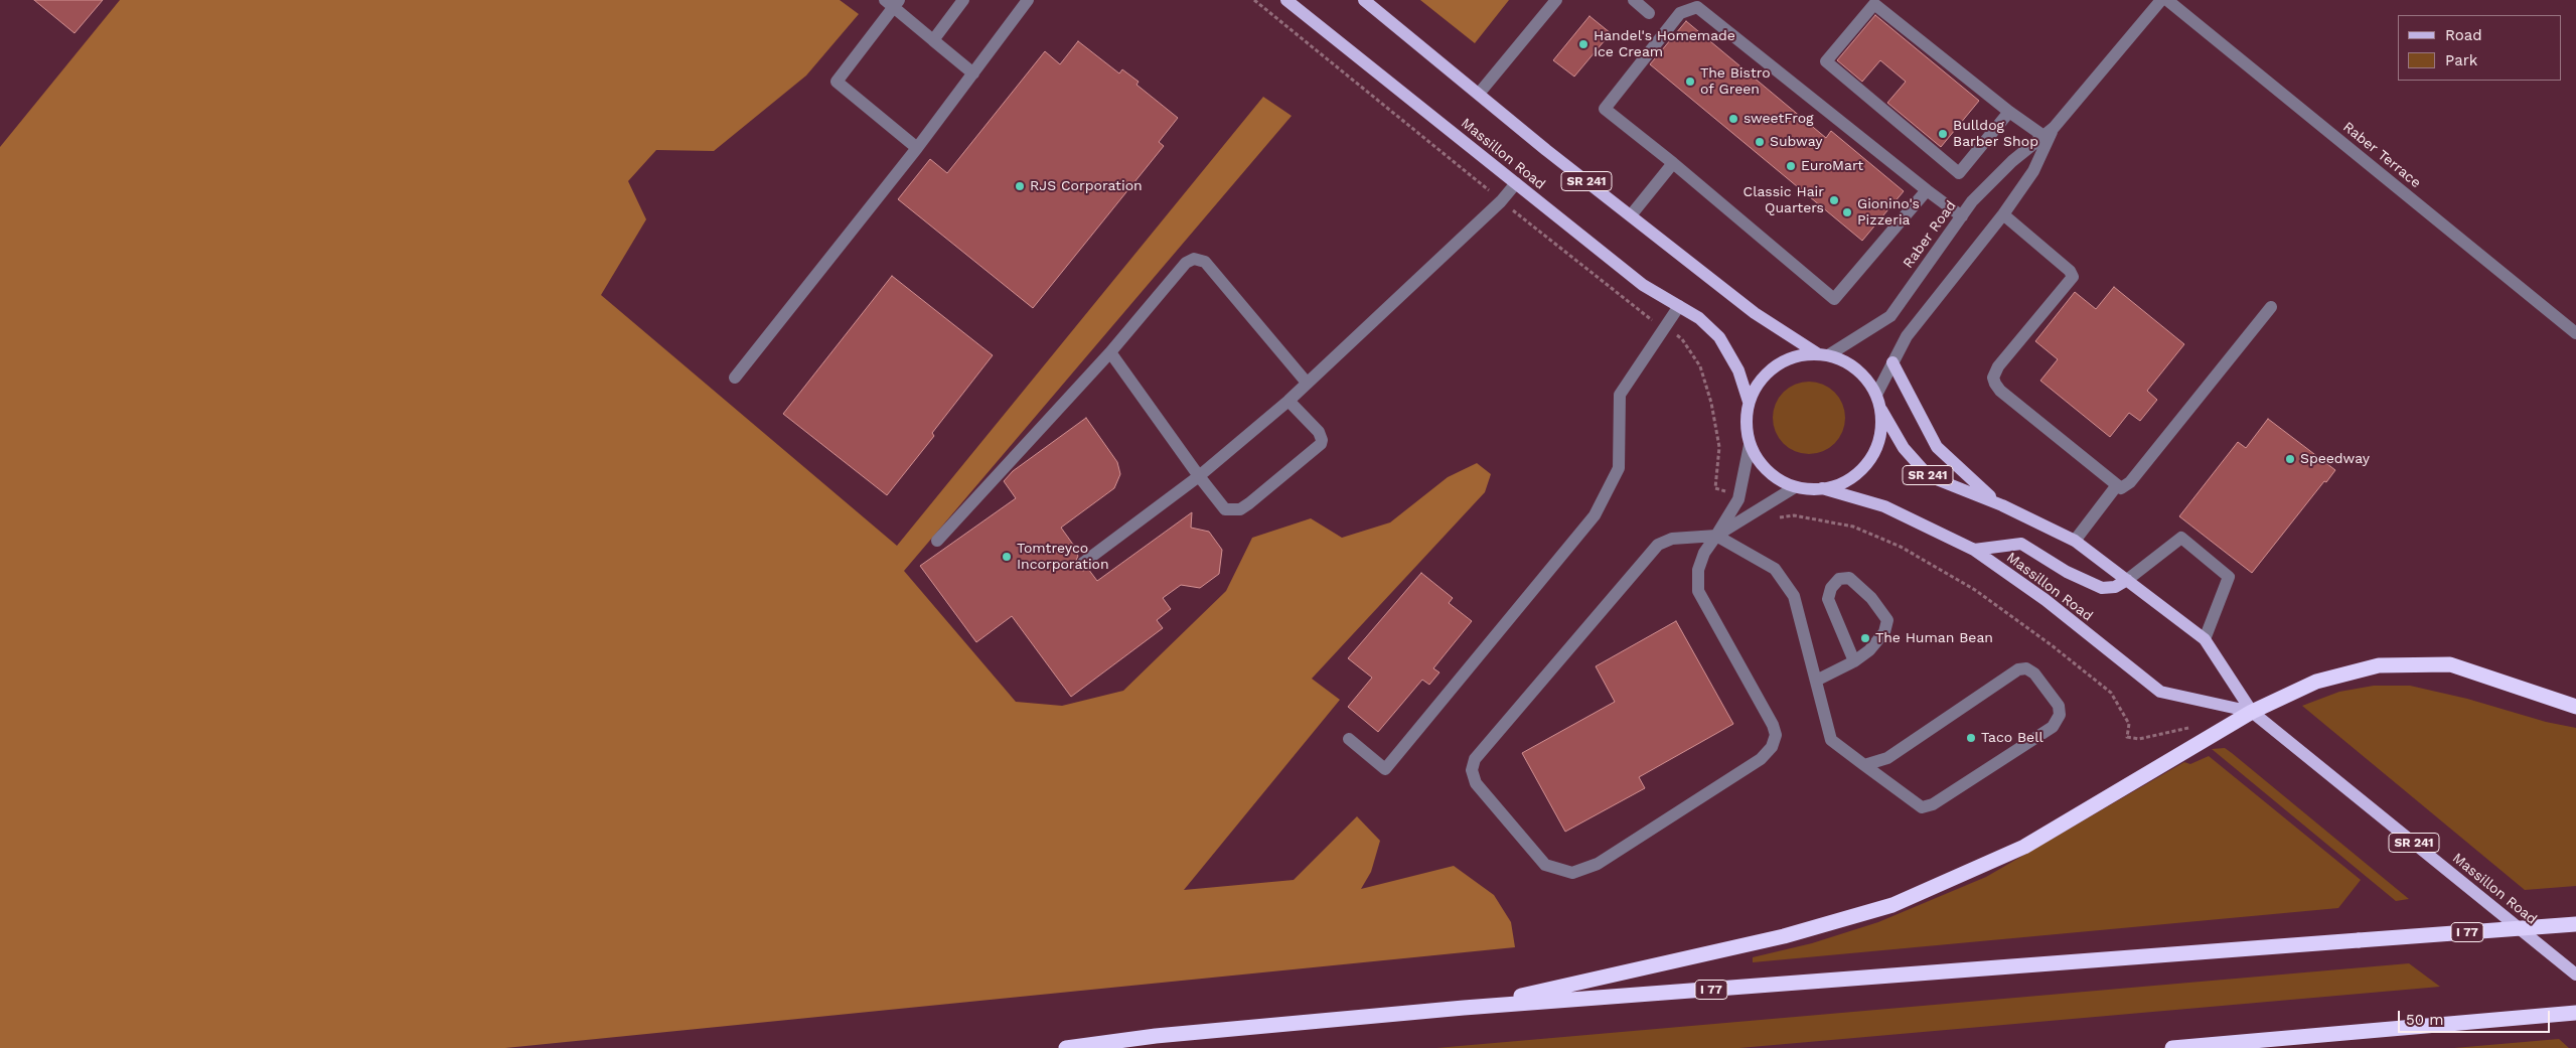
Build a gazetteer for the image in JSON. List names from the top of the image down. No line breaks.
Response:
{"streets":{"highway":["I 77"],"main road":["Massillon Road","SR 241"],"street":["Raber Terrace","Raber Road"]},"crossings":[["Massillon Road","SR 241"],["Massillon Road","Raber Road"],["SR 241","Raber Road"]],"places":["Handel's Homemade Ice Cream","The Bistro of Green","sweetFrog","Bulldog Barber Shop","Subway","EuroMart","RJS Corporation","Classic Hair Quarters","Gionino's Pizzeria","Speedway","Tomtreyco Incorporation","The Human Bean","Taco Bell"],"legend":["Road","Park"],"scale_bar":"50 m"}
